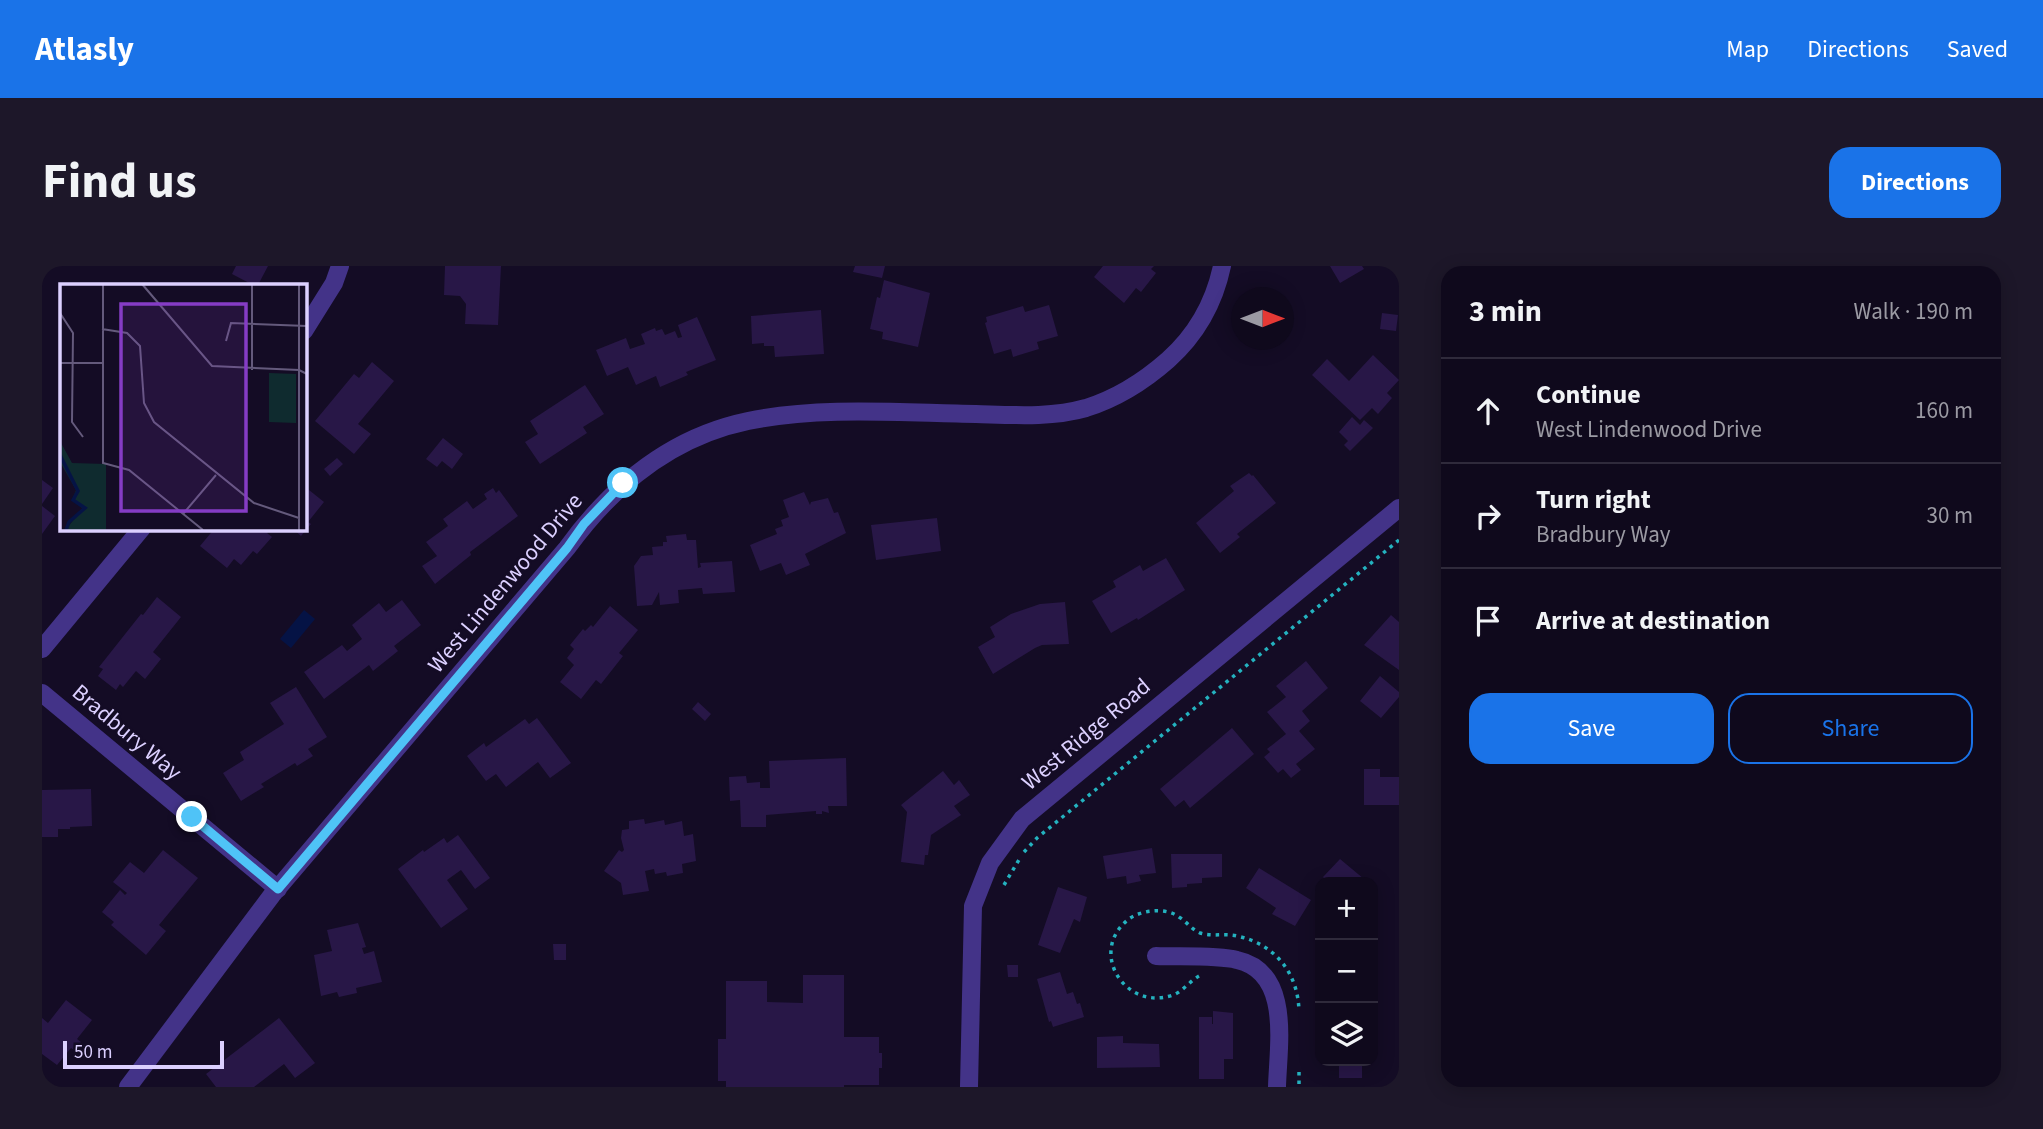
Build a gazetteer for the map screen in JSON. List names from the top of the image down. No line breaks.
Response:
{"streets":{"street":["West Lindenwood Drive","Bradbury Way","West Ridge Road"]},"crossings":[["West Lindenwood Drive","Bradbury Way"]],"scale_bar":"50 m","north":"right","page":{"header":"Atlasly","nav":["Map","Directions","Saved"],"title":"Find us","buttons":["Directions",["Save","Share"]],"heading":["3 min","Walk · 190 m"],"list":[["Continue","West Lindenwood Drive","160 m"],["Turn right","Bradbury Way","30 m"],"Arrive at destination"],"map_buttons":["+","−"],"scale":"50 m"}}
